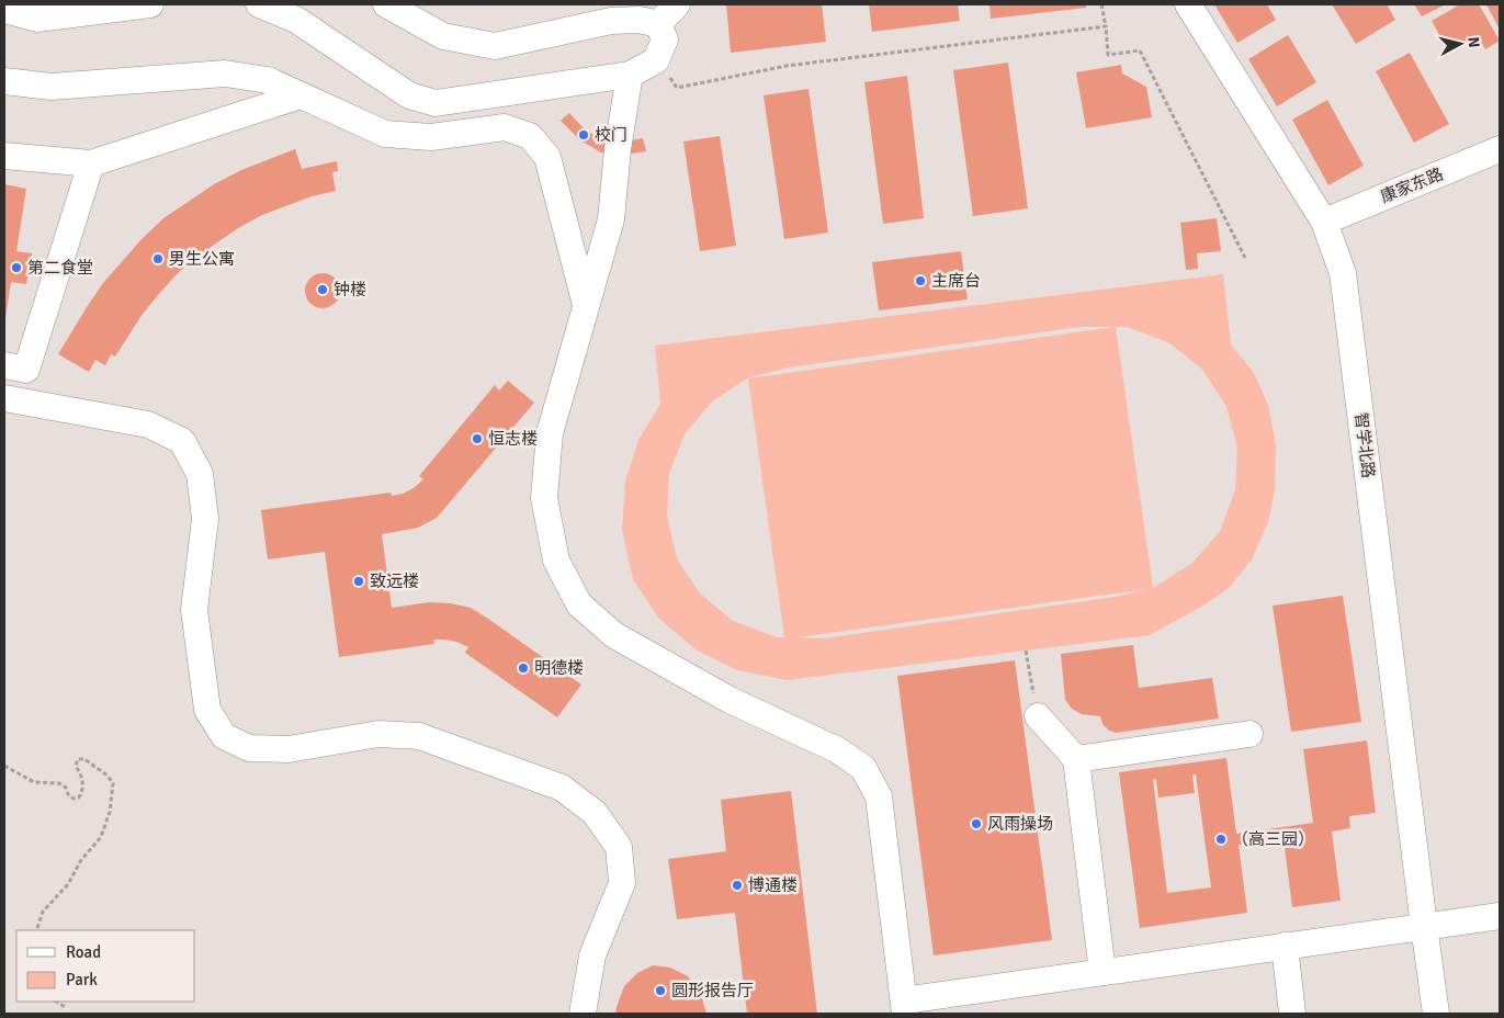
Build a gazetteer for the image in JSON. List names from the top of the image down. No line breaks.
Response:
{"streets":{"street":["康家东路","智学北路"]},"crossings":[["康家东路","智学北路"]],"places":["校门","男生公寓","第二食堂","主席台","钟楼","恒志楼","致远楼","明德楼","风雨操场","（高三园）","博通楼","圆形报告厅"],"legend":["Road","Park"],"north":"right"}
